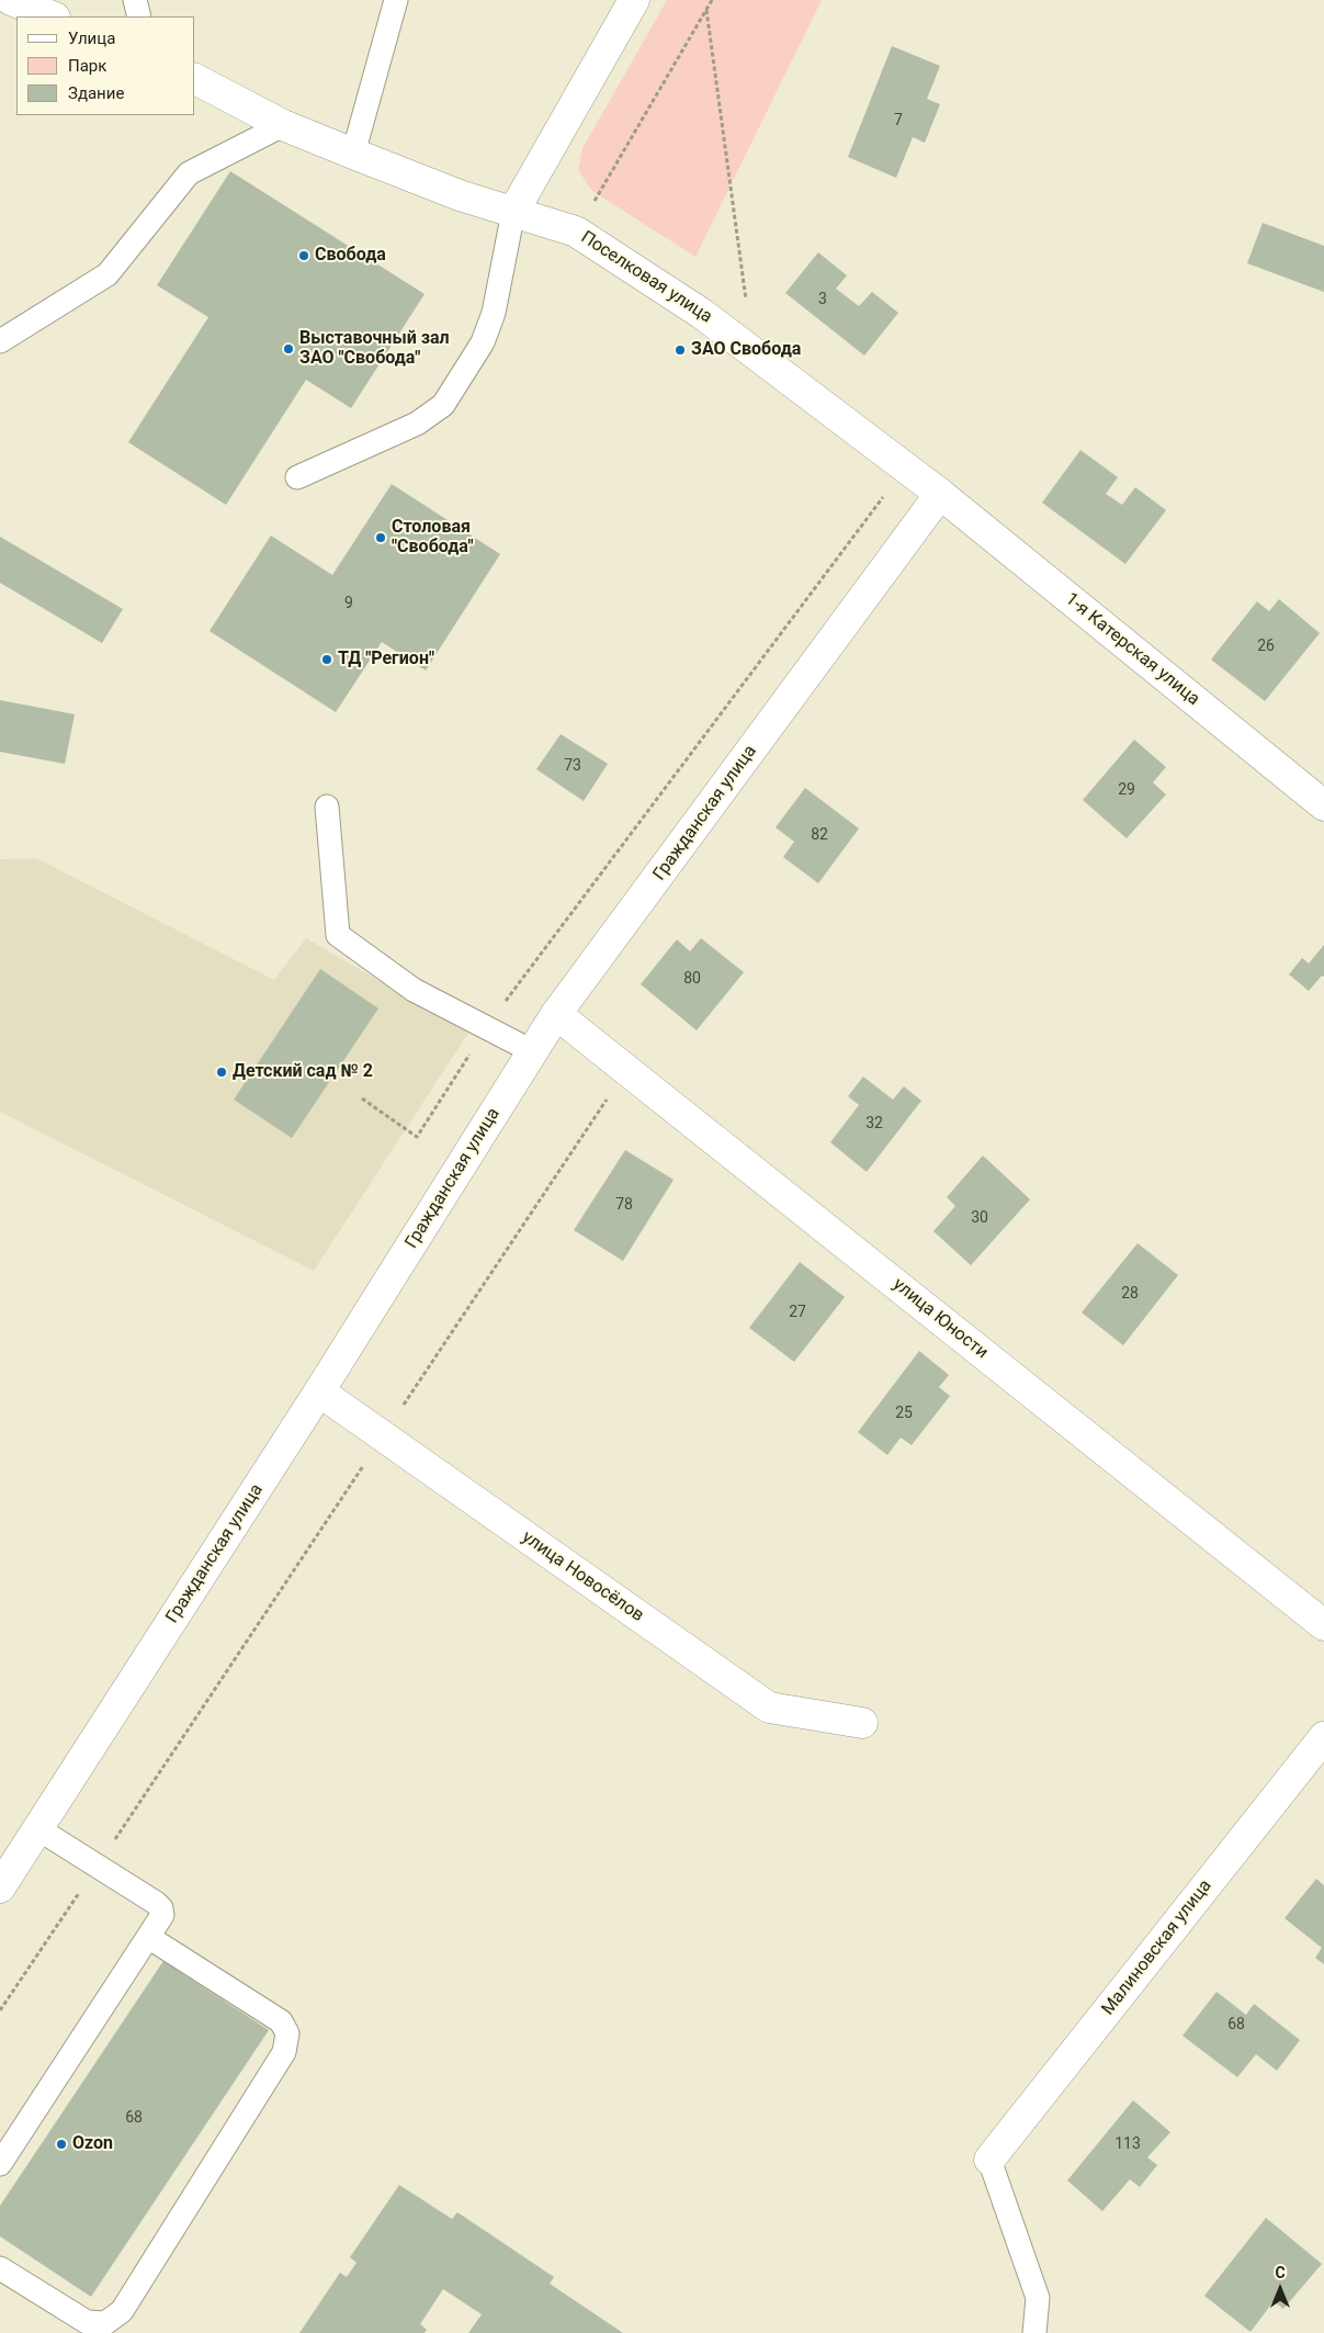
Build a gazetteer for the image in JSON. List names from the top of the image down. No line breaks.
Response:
{"streets":{"street":["Поселковая улица","1-я Катерская улица","Гражданская улица","улица Юности","улица Новосёлов","Малиновская улица"]},"crossings":[["Поселковая улица","1-я Катерская улица"],["Поселковая улица","Гражданская улица"],["1-я Катерская улица","Гражданская улица"],["Гражданская улица","улица Юности"],["Гражданская улица","улица Новосёлов"]],"places":["Свобода","Выставочный зал ЗАО \"Свобода\"","ЗАО Свобода","Столовая \"Свобода\"","ТД \"Регион\"","Детский сад № 2","Ozon"],"house_numbers":["7","3","9","26","73","29","82","80","32","78","30","28","27","25","68","68","113"],"legend":["Улица","Парк","Здание"],"north":"top"}
